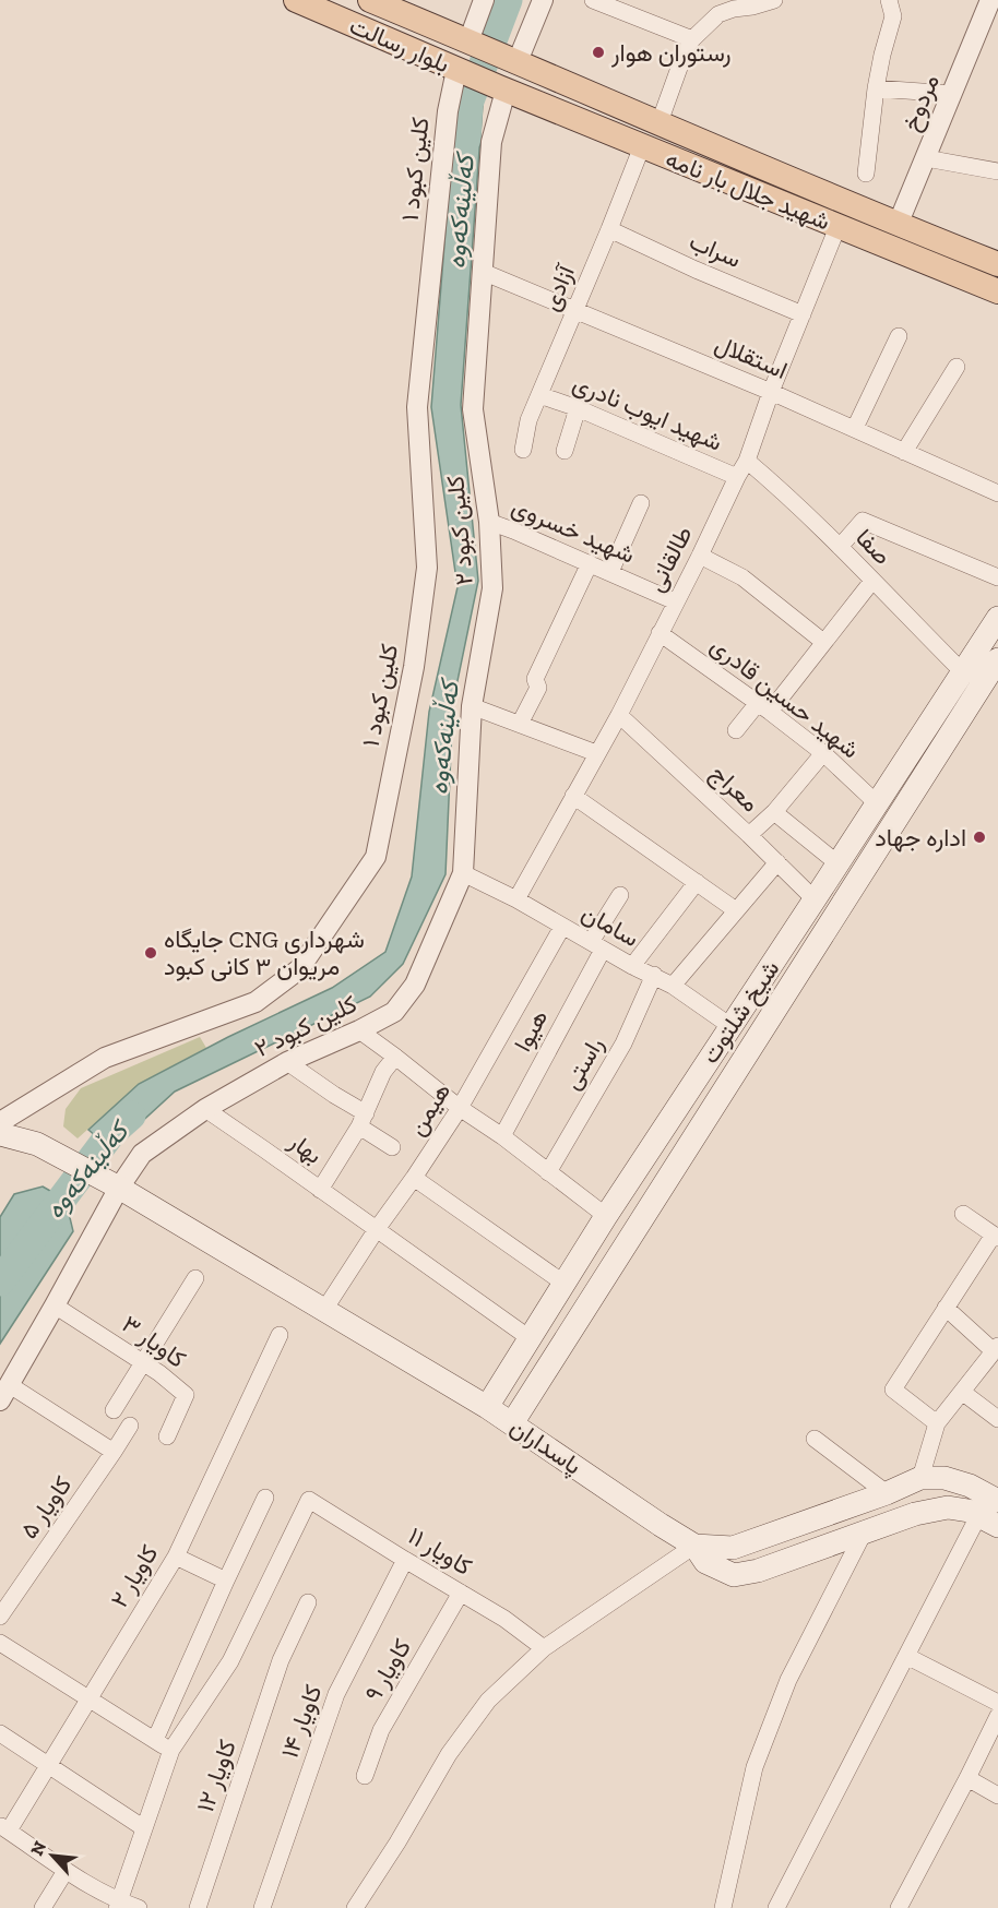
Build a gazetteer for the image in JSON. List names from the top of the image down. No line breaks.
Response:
{"streets":{"main road":["بلوار رسالت","شهید جلال بار نامه","شیخ شلتوت","پاسداران"],"street":["مردوخ","کلین کبود ۱","سراب","آزادی","استقلال","شهید ایوب نادری","کلین کبود ۲","شهید خسروی","صفا","طالقانی","شهید حسین قادری","معراج","سامان","هیوا","راستی","هیمن","بهار","کاویار ۳","کاویار ۵","کاویار ۱۱","کاویار ۲","کاویار ۹","کاویار ۱۴","کاویار ۱۲"]},"crossings":[["بلوار رسالت","کلین کبود ۱"],["بلوار رسالت","شهید جلال بار نامه"],["بلوار رسالت","کلین کبود ۲"],["مردوخ","شهید جلال بار نامه"],["شهید جلال بار نامه","آزادی"],["شهید جلال بار نامه","کلین کبود ۲"],["شهید جلال بار نامه","طالقانی"],["سراب","آزادی"],["سراب","طالقانی"],["آزادی","استقلال"],["آزادی","شهید ایوب نادری"],["استقلال","کلین کبود ۲"],["استقلال","طالقانی"],["شهید ایوب نادری","طالقانی"],["کلین کبود ۲","شهید خسروی"],["کلین کبود ۲","سامان"],["کلین کبود ۲","بهار"],["کلین کبود ۲","کاویار ۳"],["کلین کبود ۲","پاسداران"],["شهید خسروی","طالقانی"],["صفا","طالقانی"],["صفا","شیخ شلتوت"],["طالقانی","شهید حسین قادری"],["طالقانی","معراج"],["طالقانی","سامان"],["شهید حسین قادری","شیخ شلتوت"],["معراج","شیخ شلتوت"],["سامان","شیخ شلتوت"],["سامان","هیوا"],["سامان","راستی"],["سامان","هیمن"],["شیخ شلتوت","بهار"],["شیخ شلتوت","پاسداران"],["هیمن","بهار"],["هیمن","پاسداران"],["کاویار ۱۱","کاویار ۹"],["کاویار ۱۱","کاویار ۱۴"]],"water":["کەڵینەکەوە"],"places":["رستوران هوار","اداره جهاد","جایگاه CNG شهرداری مریوان ۳ کانی کبود"],"north":"top left"}
